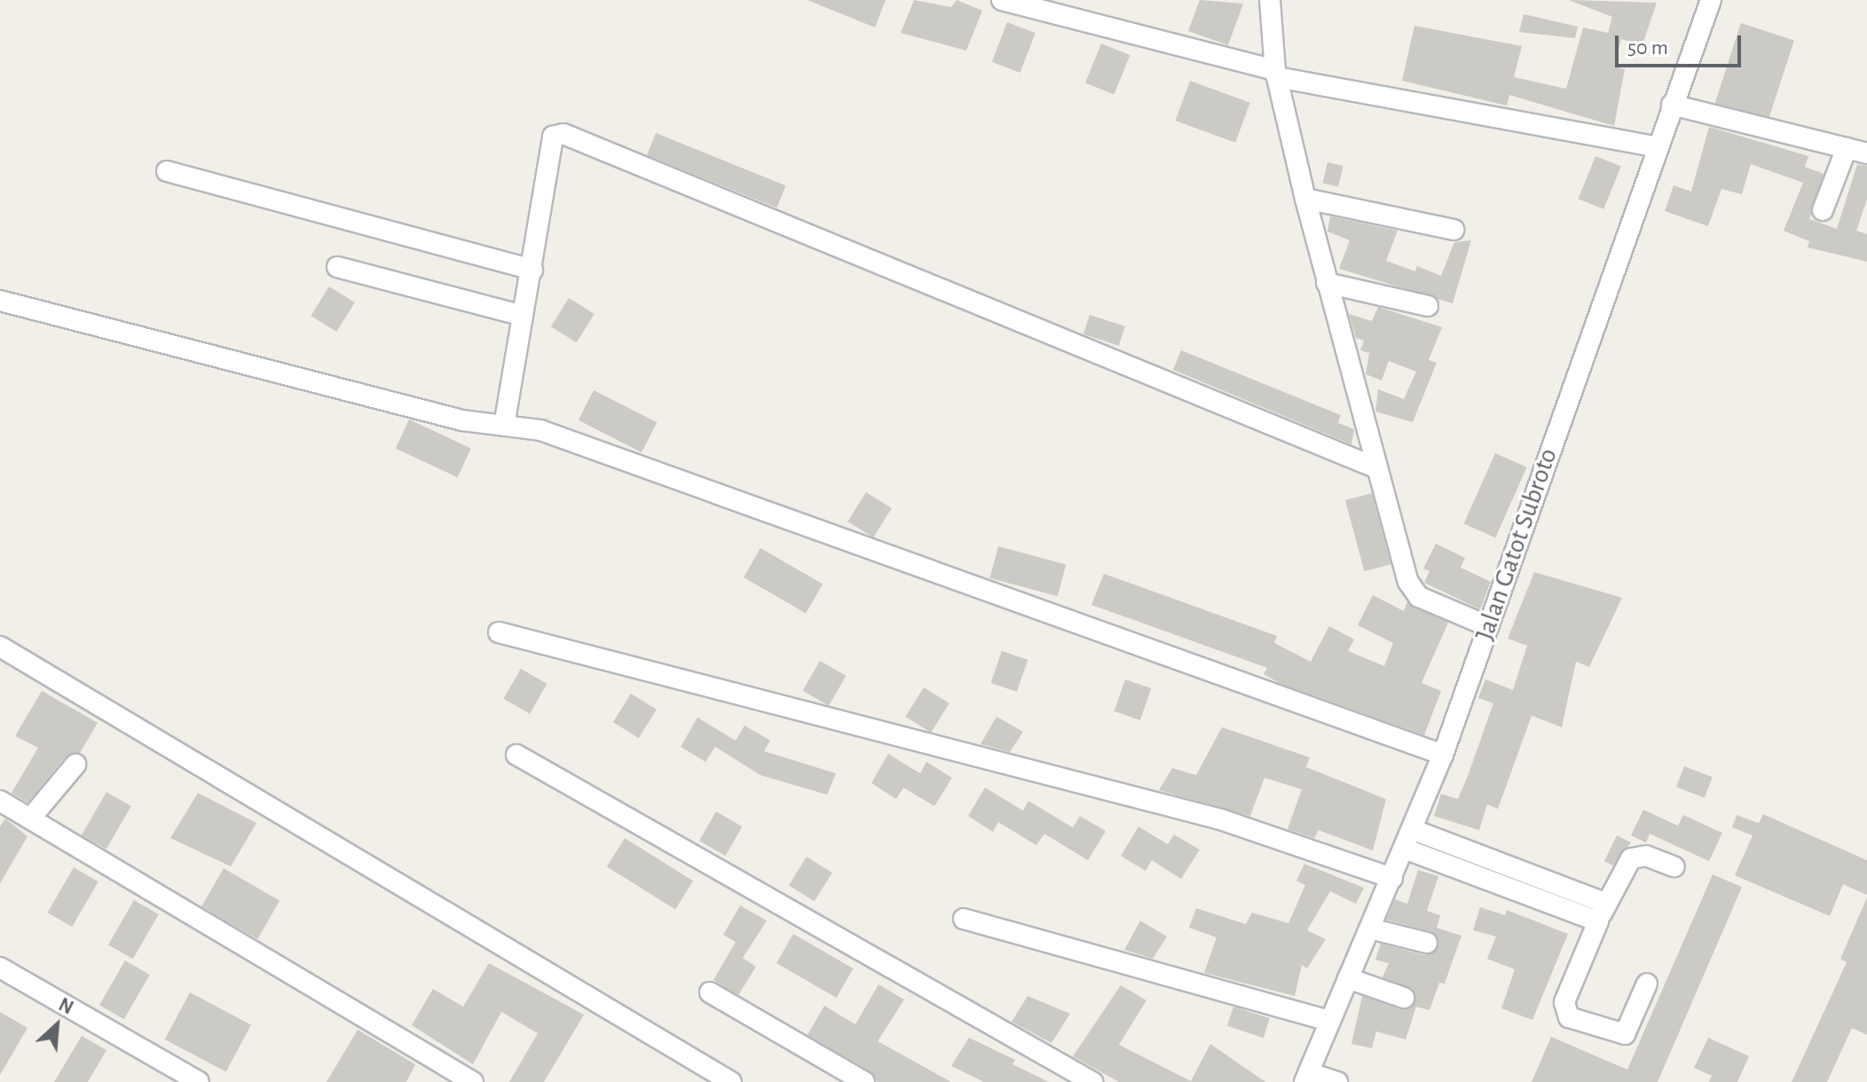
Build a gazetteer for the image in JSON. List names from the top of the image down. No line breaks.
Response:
{"streets":{"street":["Jalan Gatot Subroto"]},"scale_bar":"50 m","north":"top right"}
